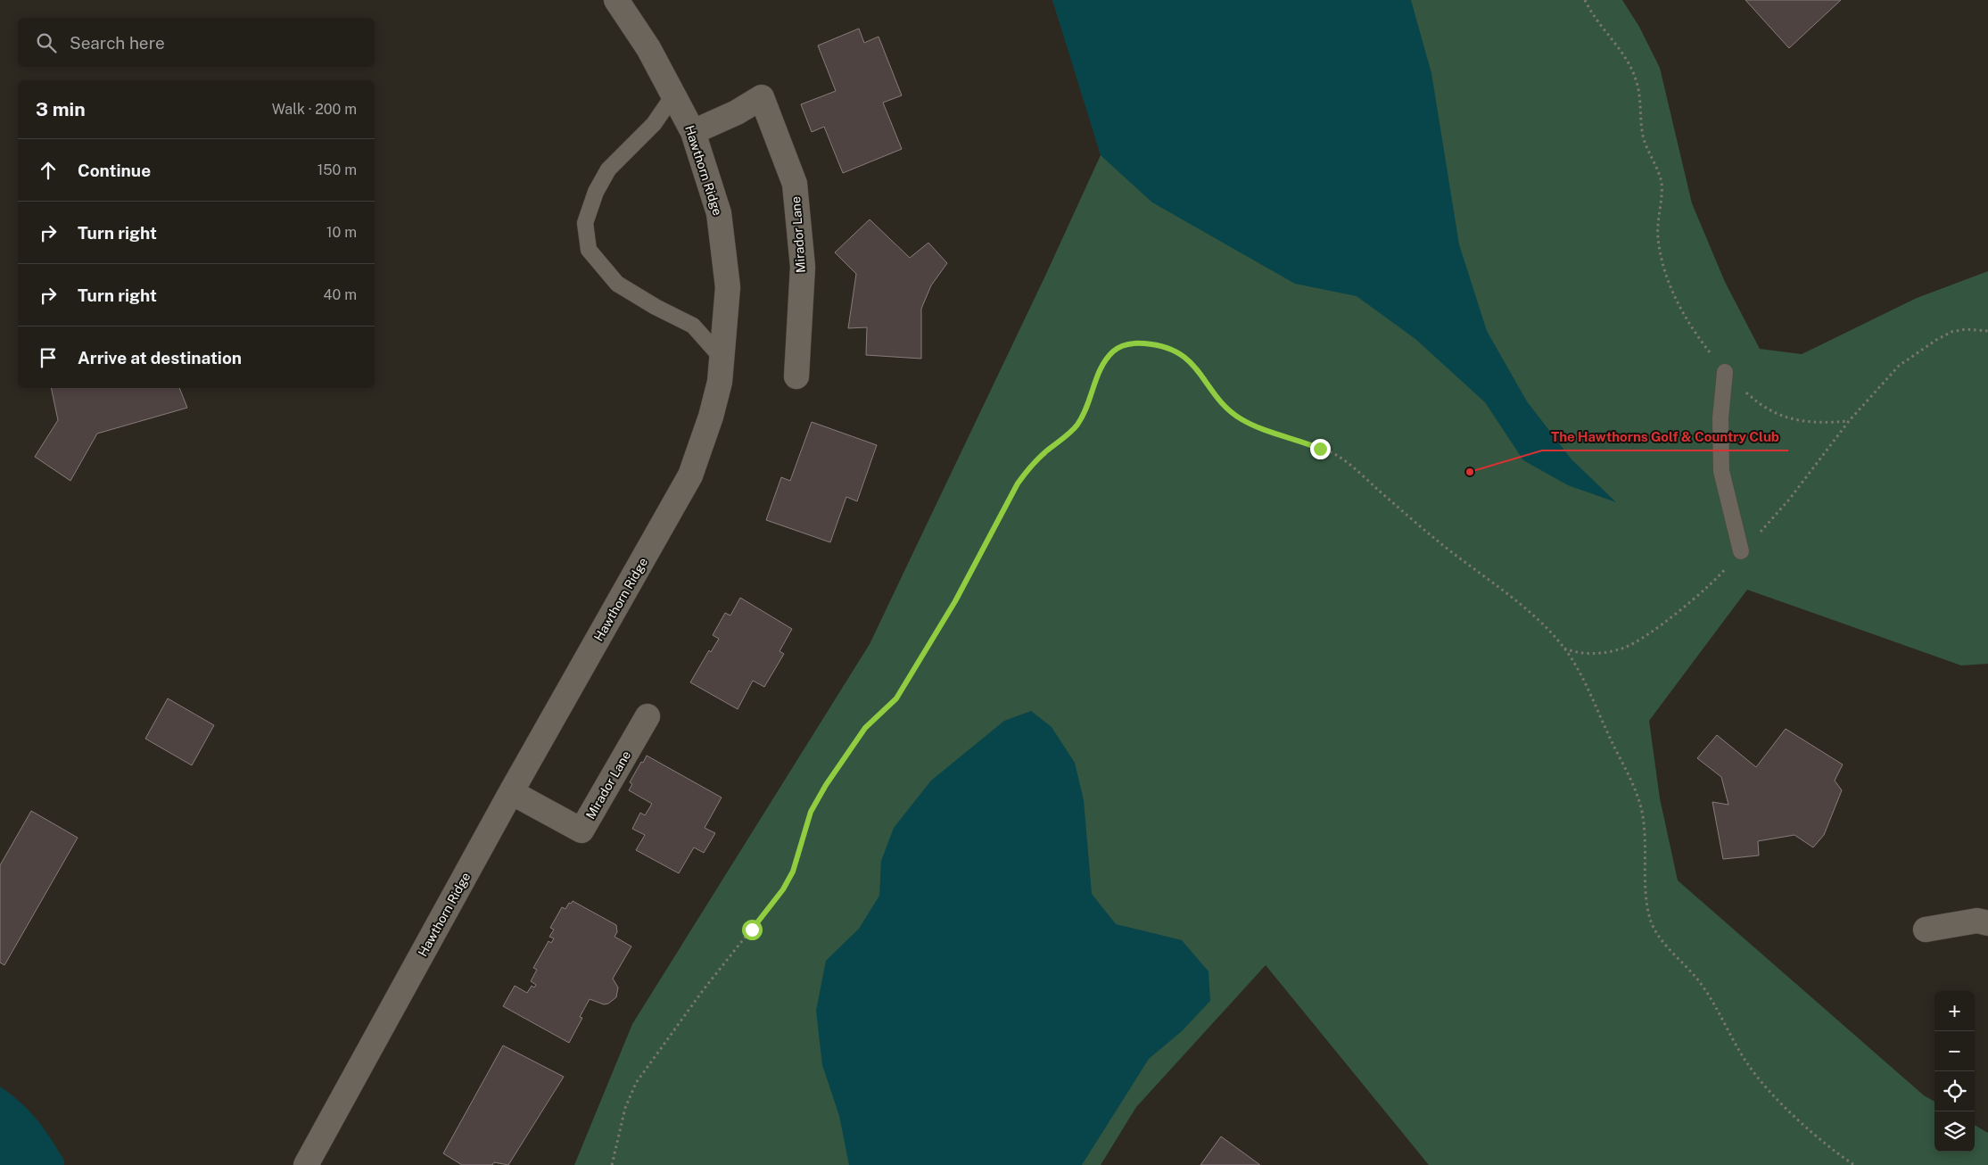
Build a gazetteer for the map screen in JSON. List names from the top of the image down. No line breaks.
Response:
{"streets":{"street":["Hawthorn Ridge","Mirador Lane"]},"crossings":[["Hawthorn Ridge","Mirador Lane"]],"places":["The Hawthorns Golf & Country Club"],"page":{"search":"Search here","heading":["3 min","Walk · 200 m"],"list":[["Continue","150 m"],["Turn right","10 m"],["Turn right","40 m"],"Arrive at destination"],"map_buttons":["+","−"]}}
